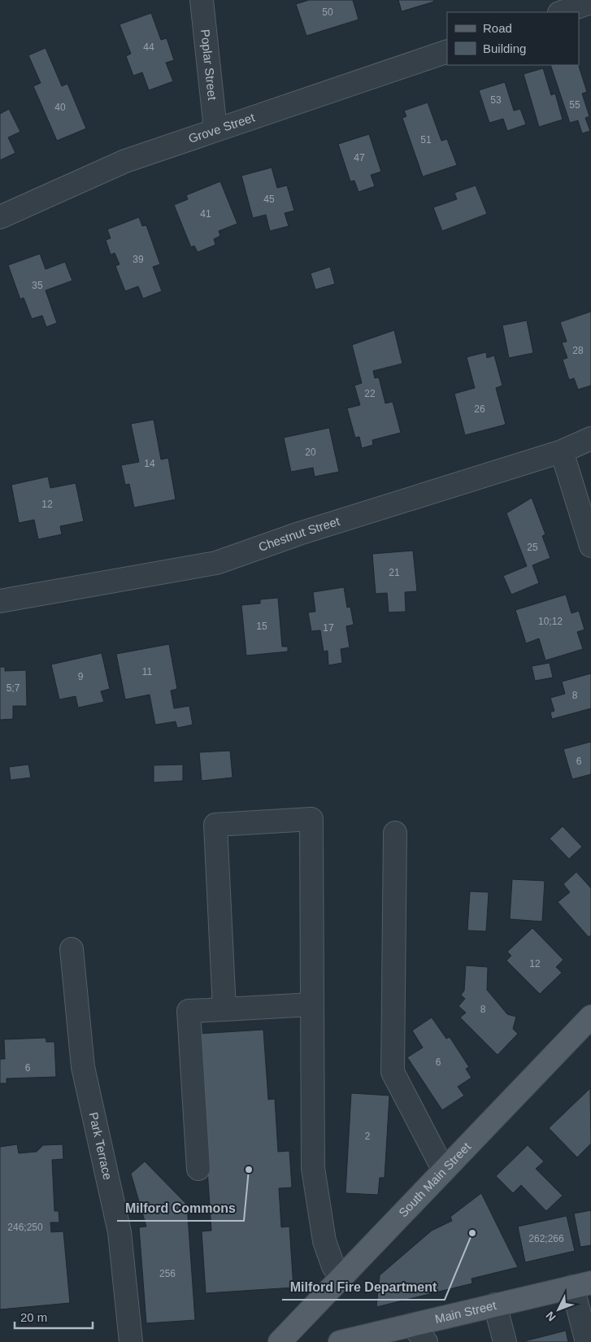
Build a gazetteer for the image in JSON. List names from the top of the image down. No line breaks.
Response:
{"streets":{"main road":["South Main Street","Main Street"],"street":["Poplar Street","Grove Street","Chestnut Street","Park Terrace"]},"crossings":[["Poplar Street","Grove Street"]],"places":["Milford Commons","Milford Fire Department"],"house_numbers":["50","44","53","55","40","51","47","45","41","39","35","28","22","26","20","14","12","25","21","10;12","15","17","11","9","5;7","8","6","12","8","6","6","2","246;250","262;266","256"],"legend":["Road","Building"],"scale_bar":"20 m","north":"bottom left"}
